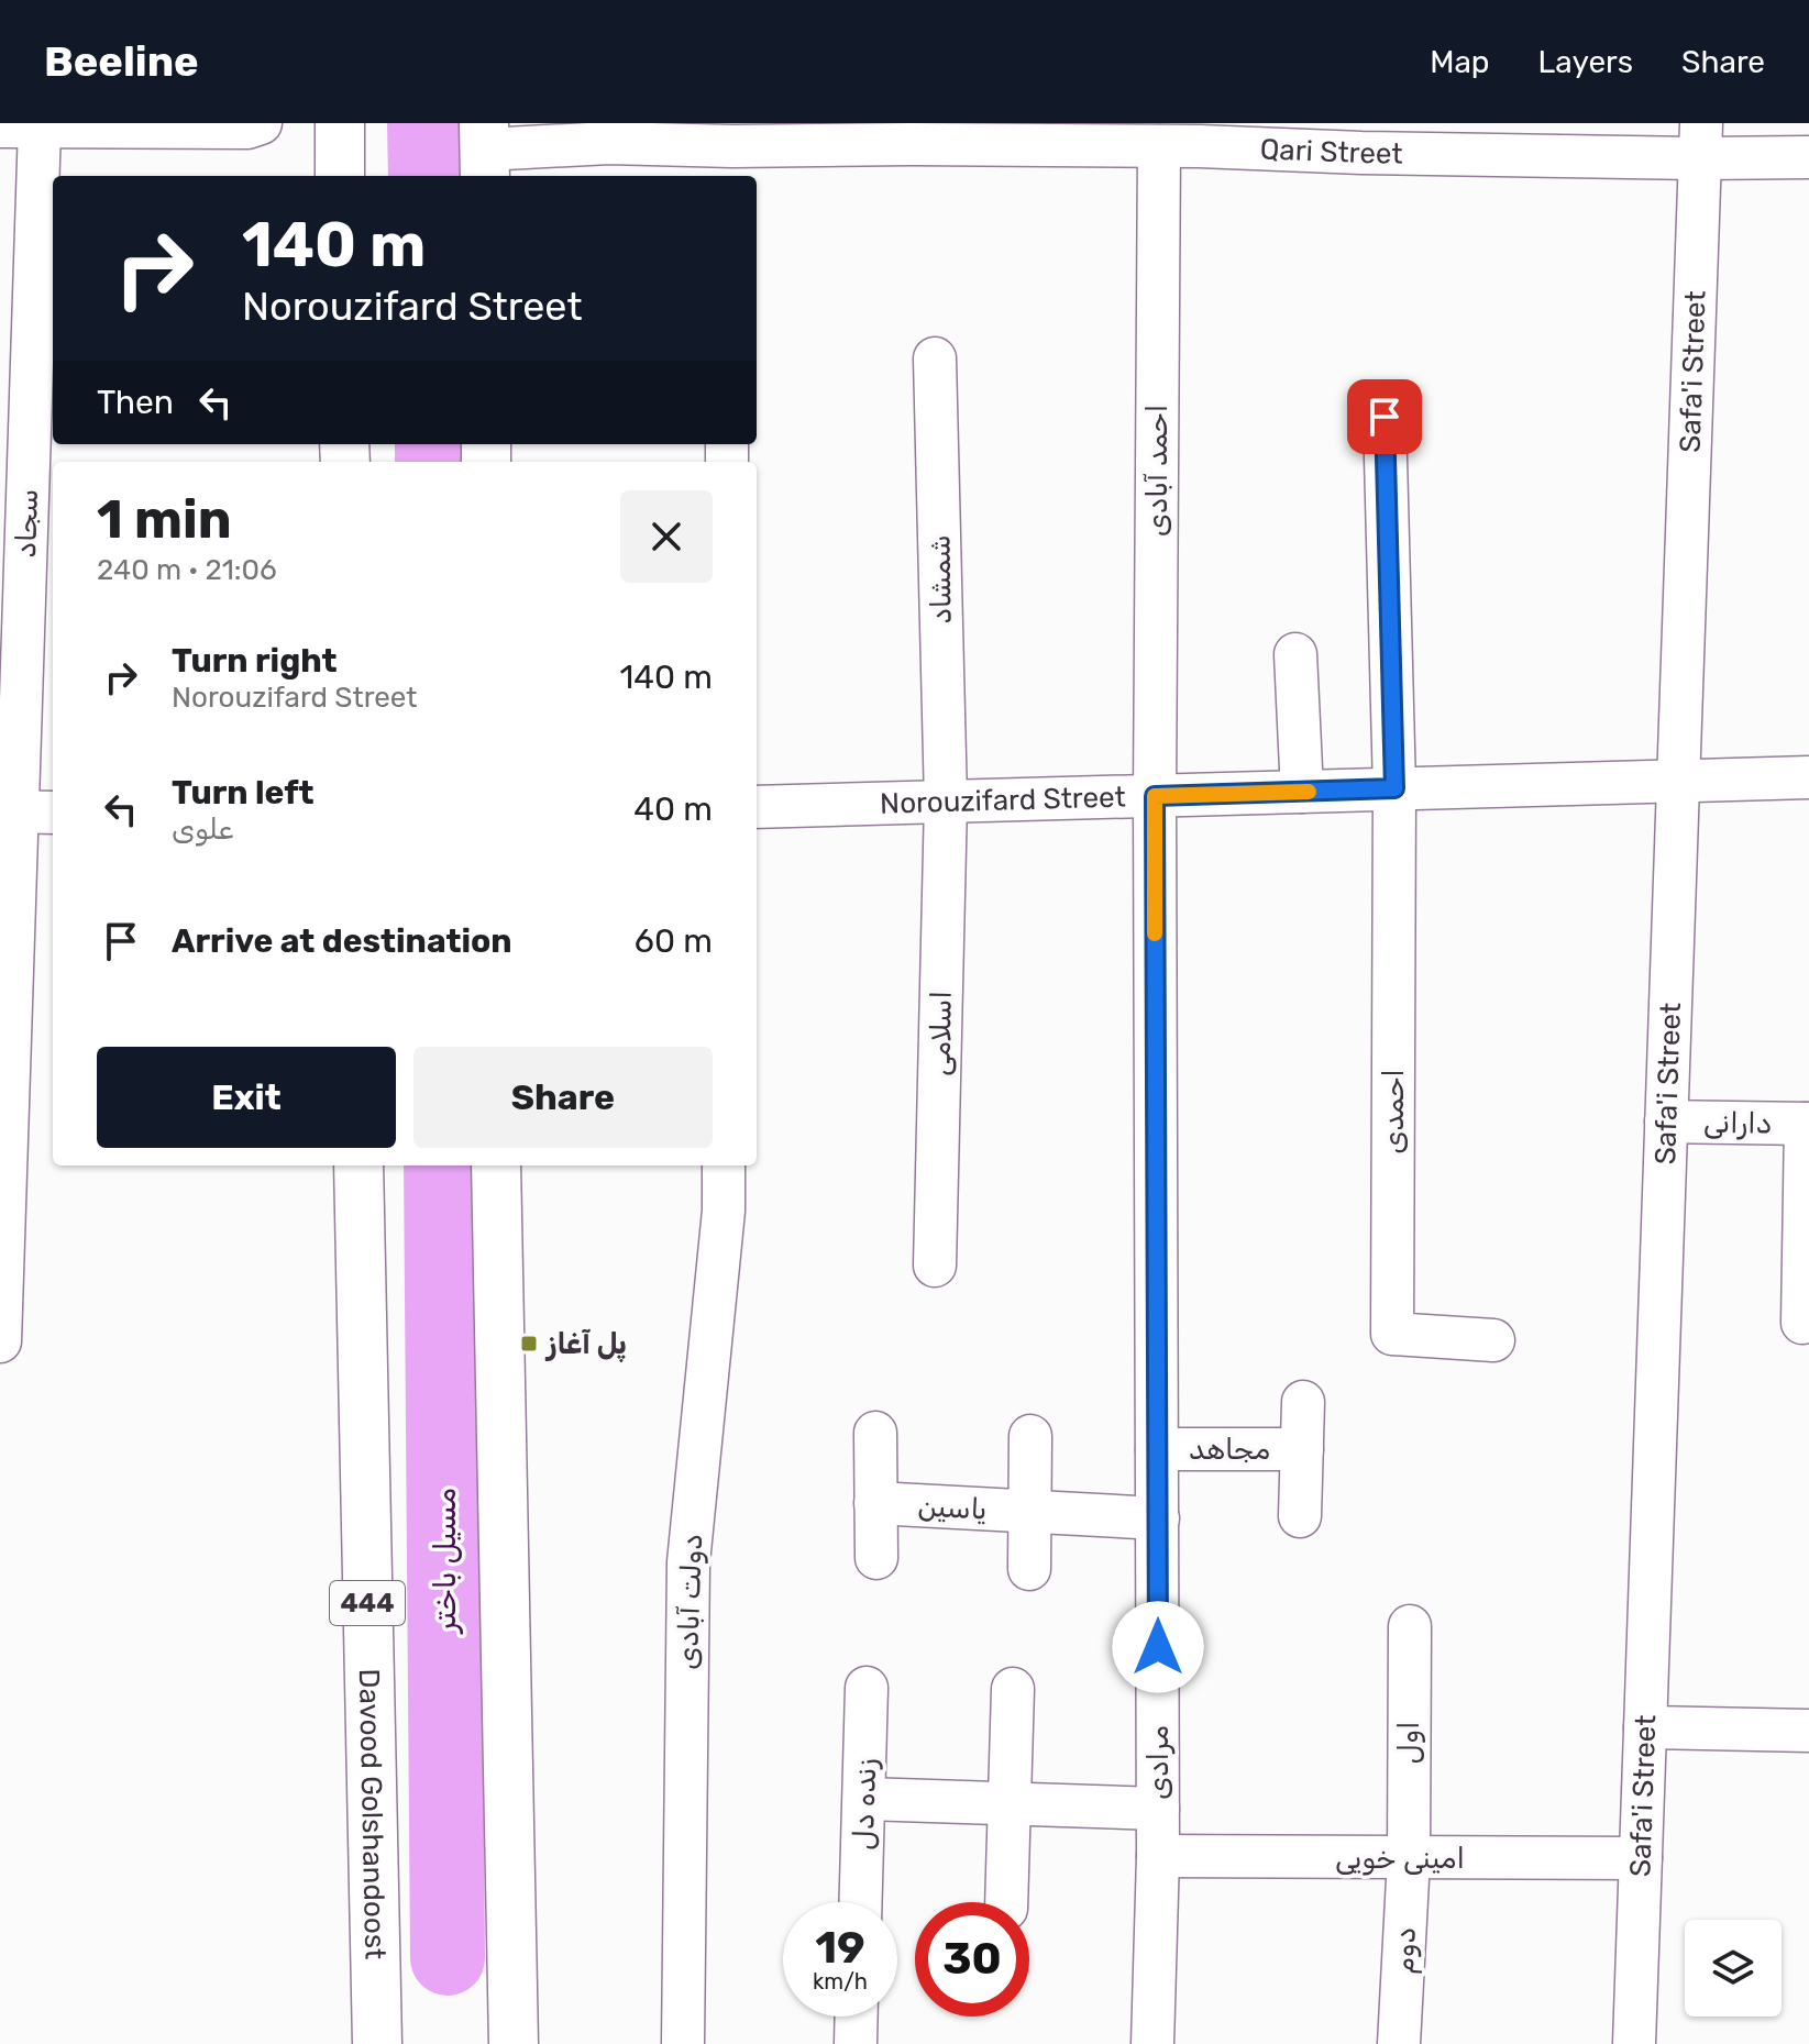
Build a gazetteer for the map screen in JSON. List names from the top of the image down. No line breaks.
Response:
{"streets":{"main road":["444","Davood Golshandoost"],"street":["Qari Street","Safa'i Street","احمد آبادی","سجاد","شمشاد","Norouzifard Street","اسلامی","احمدی","دارانی","مجاهد","یاسین","دولت آبادی","اول","مرادی","زنده دل","امینی خویی","دوم"]},"crossings":[["Qari Street","Safa'i Street"],["Qari Street","احمد آبادی"],["Safa'i Street","Norouzifard Street"],["Safa'i Street","دارانی"],["Safa'i Street","امینی خویی"],["احمد آبادی","Norouzifard Street"],["احمد آبادی","مرادی"],["شمشاد","Norouzifard Street"],["شمشاد","اسلامی"],["Norouzifard Street","اسلامی"],["Norouzifard Street","احمدی"],["Norouzifard Street","مرادی"],["مجاهد","مرادی"],["یاسین","مرادی"],["اول","امینی خویی"],["اول","دوم"],["مرادی","امینی خویی"],["امینی خویی","دوم"]],"water":["مسیل باختر"],"places":{"transit":["پل آغاز"]},"page":{"header":"Beeline","nav":["Map","Layers","Share"],"turn":["140 m","Norouzifard Street"],"then":"Then","heading":["1 min","240 m · 21:06"],"list":[{"name":"Turn right","note":"Norouzifard Street","value":"140 m"},{"name":"Turn left","note":"علوی","value":"40 m"},{"name":"Arrive at destination","value":"60 m"}],"buttons":["Exit","Share"],"speed":"19 km/h","limit":"30"}}
